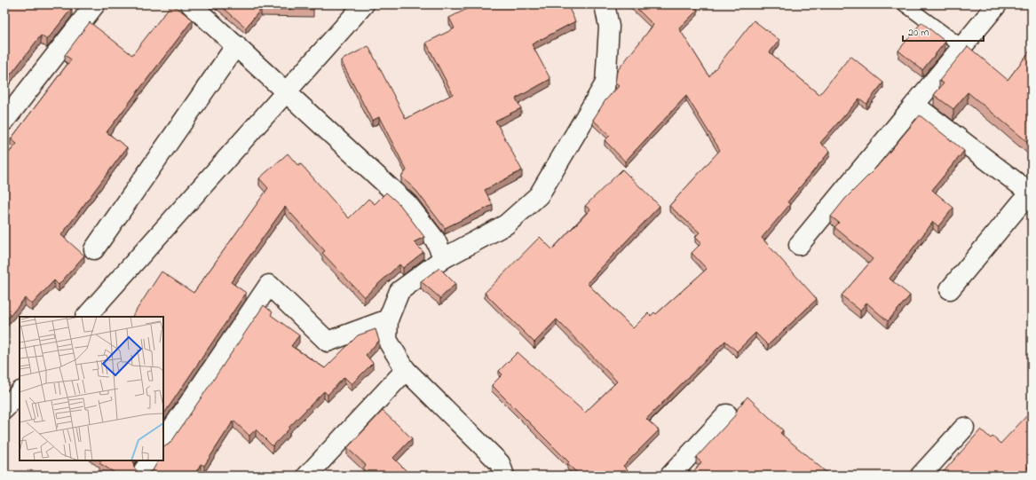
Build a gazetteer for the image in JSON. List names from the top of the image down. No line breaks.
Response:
{"scale_bar":"20 m"}
